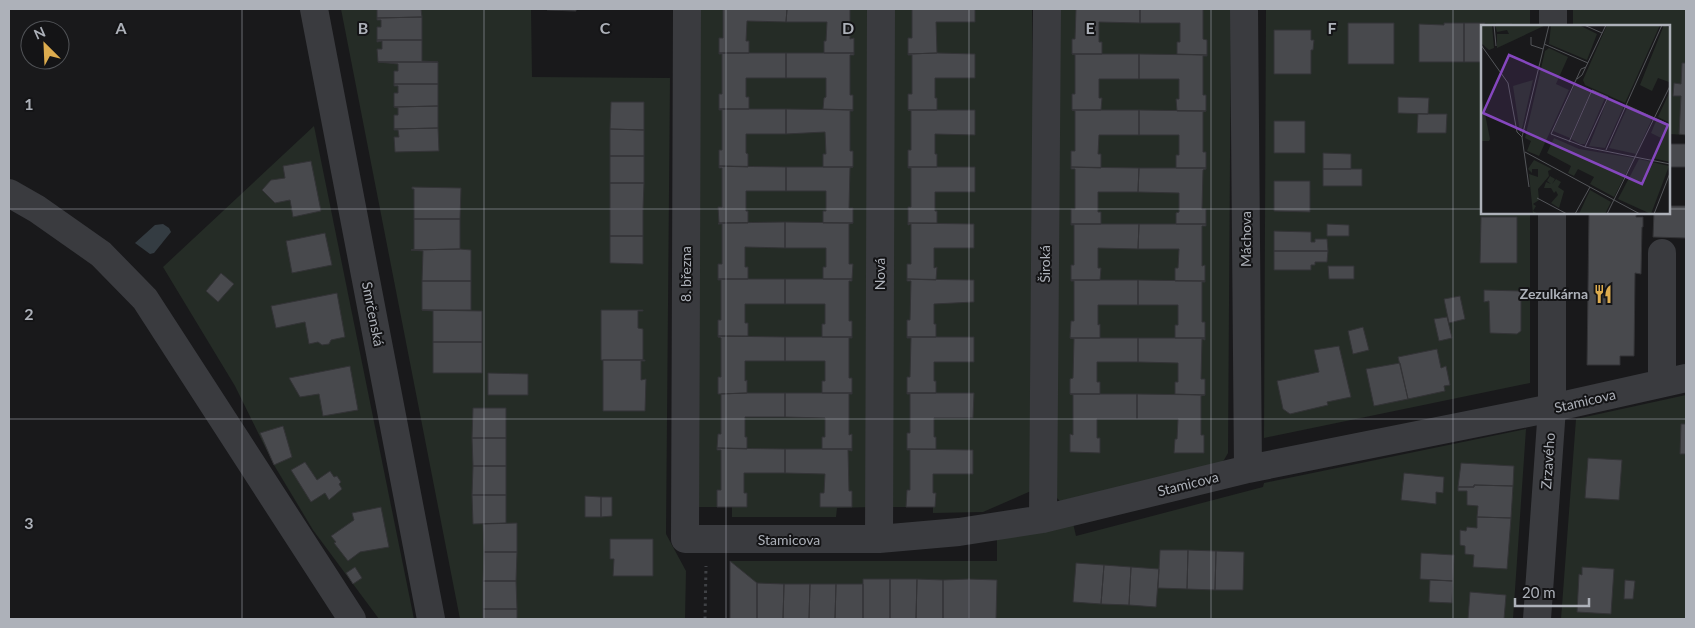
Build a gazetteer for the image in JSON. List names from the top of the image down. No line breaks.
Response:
{"streets":{"street":["Máchova","Široká","8. března","Nová","Smrčenská","Stamicova","Zrzavého"]},"crossings":[["Máchova","Stamicova"],["Široká","Stamicova"],["8. března","Stamicova"],["Nová","Stamicova"],["Stamicova","Zrzavého"]],"places":{"restaurant":["Zezulkárna"]},"scale_bar":"20 m","north":"top left","grid":{"columns":["A","B","C","D","E","F"],"rows":["1","2","3"]}}
